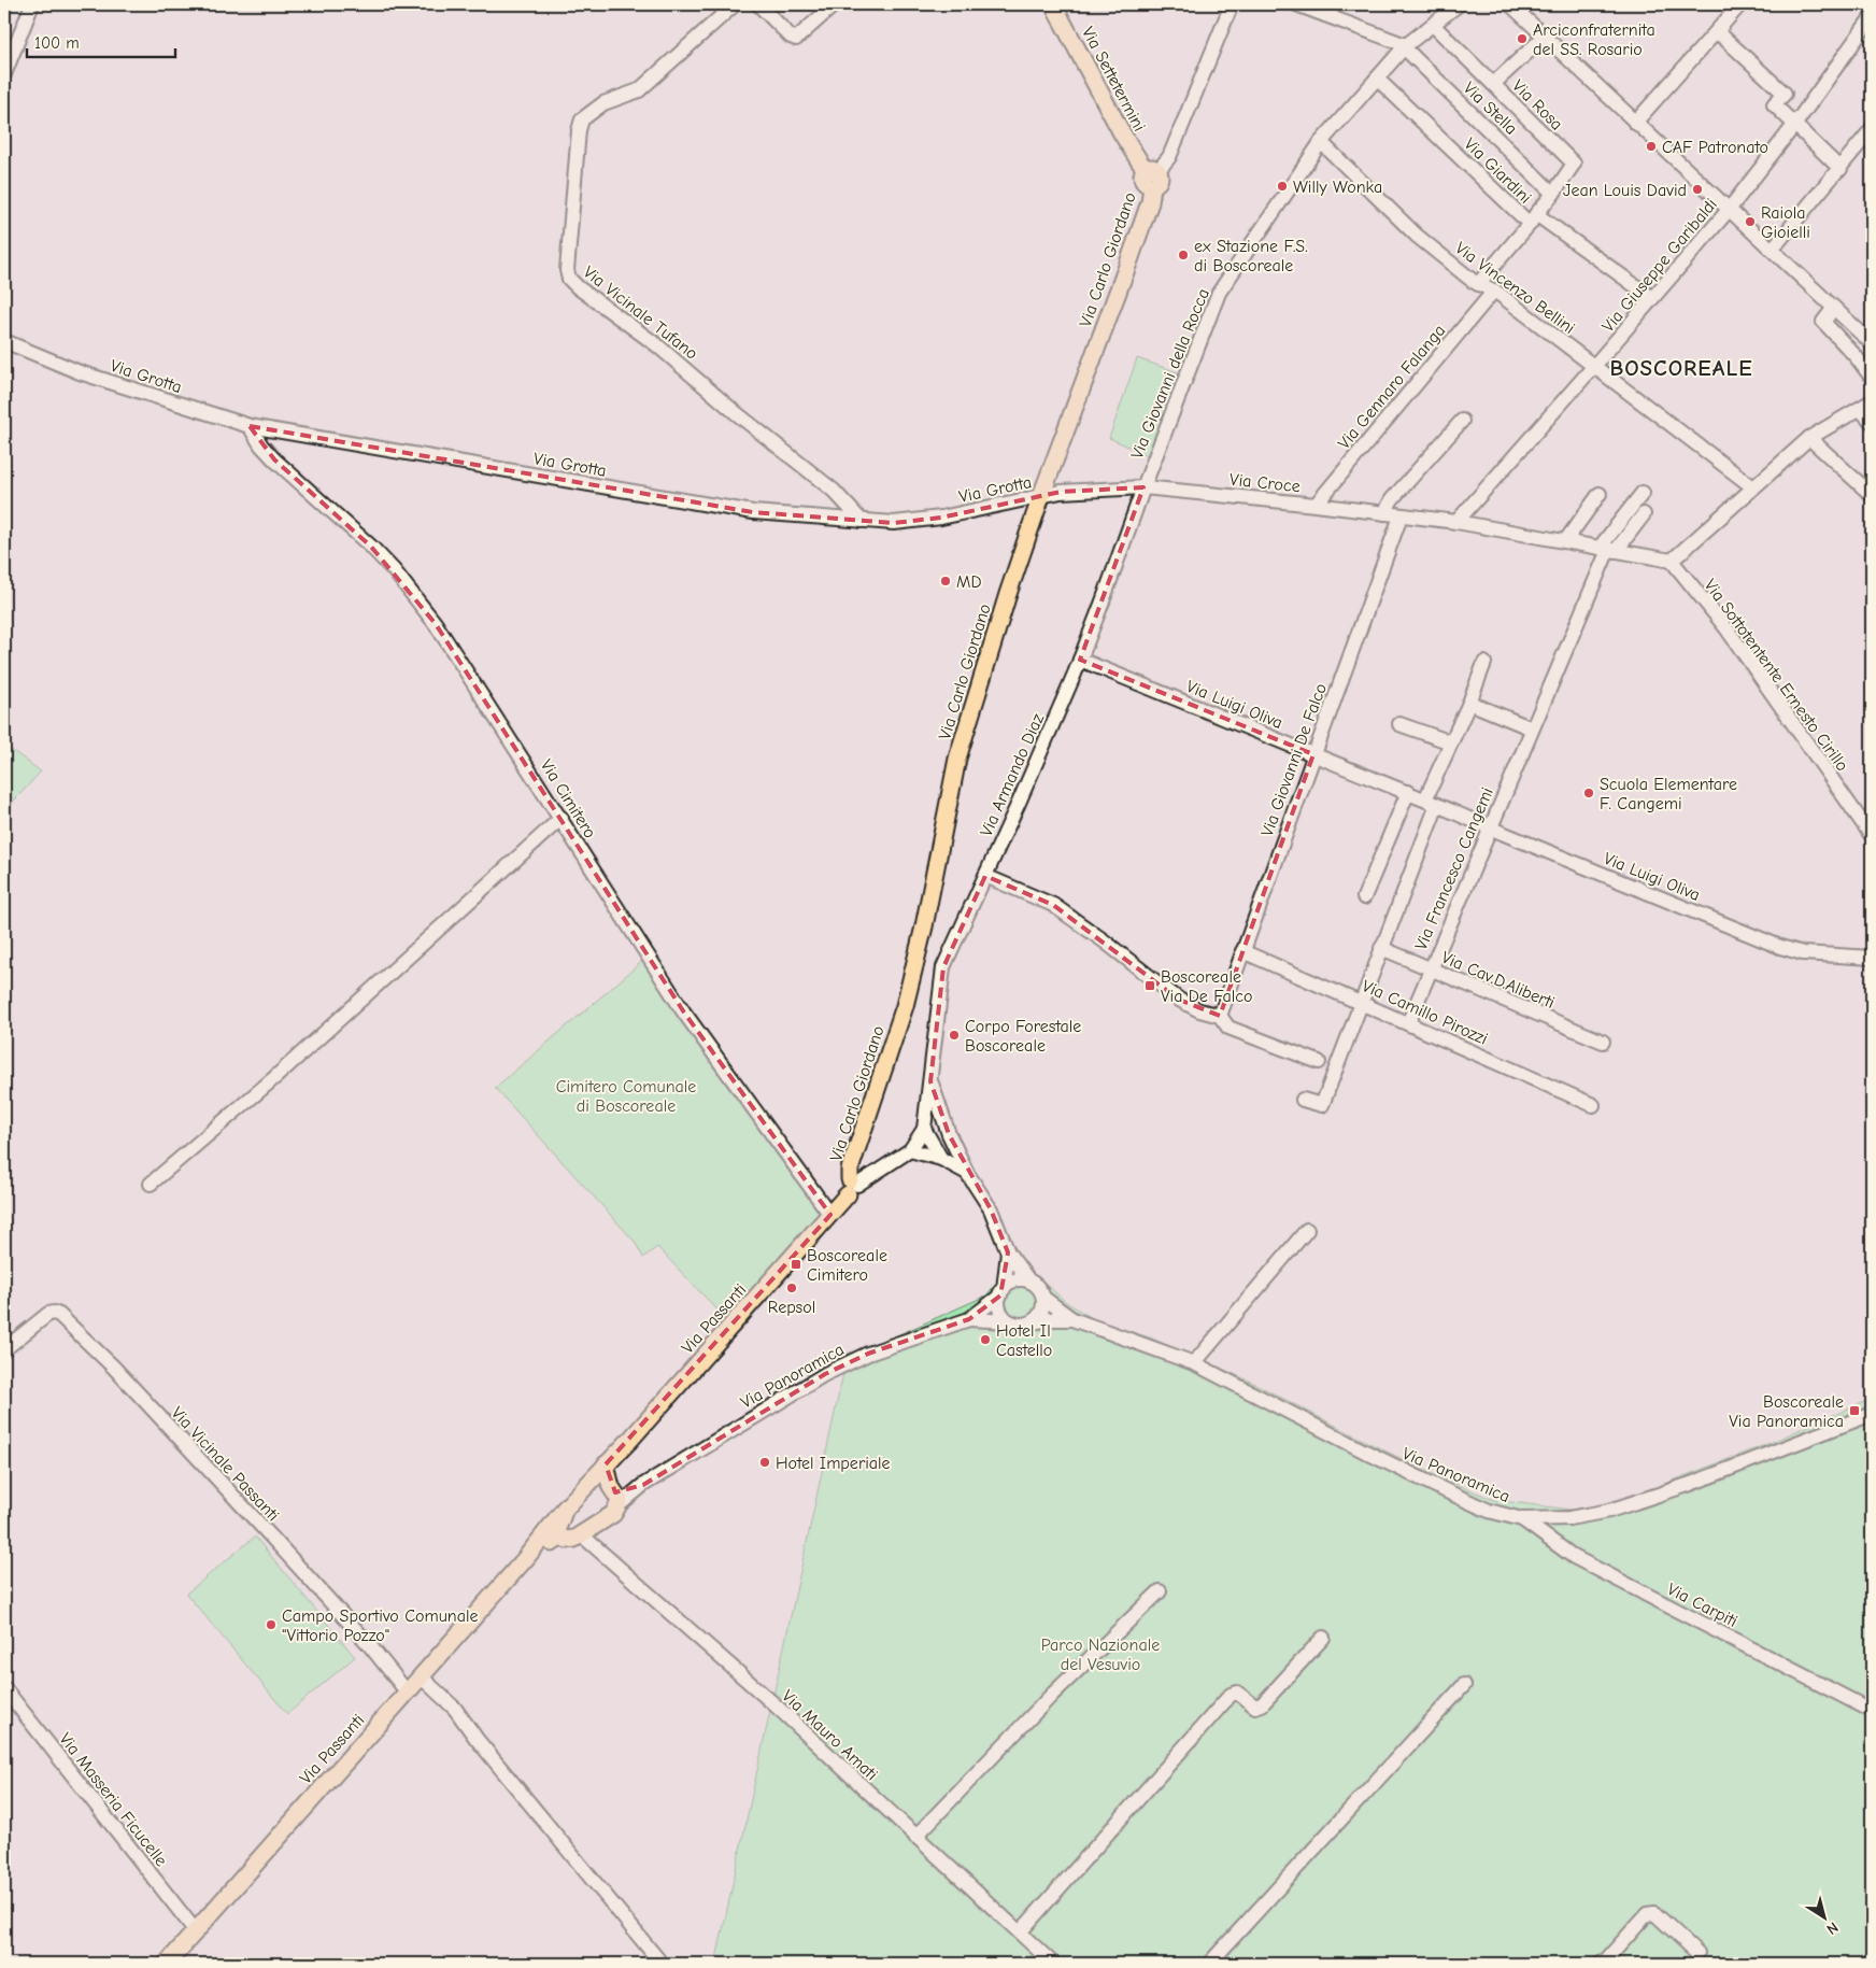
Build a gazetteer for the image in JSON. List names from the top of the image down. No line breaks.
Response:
{"streets":{"main road":["Via Settetermini","Via Carlo Giordano","Via Passanti"],"street":["Via Rosa","Via Stella","Via Giardini","Via Giuseppe Garibaldi","Via Vincenzo Bellini","Via Vicinale Tufano","Via Giovanni della Rocca","Via Grotta","Via Gennaro Falanga","Via Croce","Via Sottotentente Ernesto Cirillo","Via Luigi Oliva","Via Giovanni De Falco","Via Armando Diaz","Via Cimitero","Via Francesco Cangemi","Via Cav.D.Aliberti","Via Camillo Pirozzi","Via Panoramica","Via Vicinale Passanti","Via Carpiti","Via Mauro Amati","Via Masseria Ficucelle"]},"crossings":[["Via Settetermini","Via Carlo Giordano"],["Via Rosa","Via Stella"],["Via Rosa","Via Giardini"],["Via Rosa","Via Vincenzo Bellini"],["Via Rosa","Via Giovanni della Rocca"],["Via Stella","Via Giovanni della Rocca"],["Via Giardini","Via Giuseppe Garibaldi"],["Via Giardini","Via Giovanni della Rocca"],["Via Carlo Giordano","Via Grotta"],["Via Carlo Giordano","Via Passanti"],["Via Giuseppe Garibaldi","Via Vincenzo Bellini"],["Via Giuseppe Garibaldi","Via Croce"],["Via Vincenzo Bellini","Via Giovanni della Rocca"],["Via Vincenzo Bellini","Via Gennaro Falanga"],["Via Vicinale Tufano","Via Grotta"],["Via Giovanni della Rocca","Via Grotta"],["Via Giovanni della Rocca","Via Croce"],["Via Giovanni della Rocca","Via Armando Diaz"],["Via Grotta","Via Croce"],["Via Grotta","Via Armando Diaz"],["Via Grotta","Via Cimitero"],["Via Gennaro Falanga","Via Croce"],["Via Croce","Via Sottotentente Ernesto Cirillo"],["Via Croce","Via Giovanni De Falco"],["Via Croce","Via Armando Diaz"],["Via Croce","Via Francesco Cangemi"],["Via Luigi Oliva","Via Giovanni De Falco"],["Via Luigi Oliva","Via Armando Diaz"],["Via Luigi Oliva","Via Francesco Cangemi"],["Via Giovanni De Falco","Via Camillo Pirozzi"],["Via Armando Diaz","Via Passanti"],["Via Armando Diaz","Via Panoramica"],["Via Cimitero","Via Passanti"],["Via Francesco Cangemi","Via Cav.D.Aliberti"],["Via Francesco Cangemi","Via Camillo Pirozzi"],["Via Passanti","Via Panoramica"],["Via Passanti","Via Vicinale Passanti"],["Via Passanti","Via Mauro Amati"],["Via Passanti","Via Masseria Ficucelle"],["Via Panoramica","Via Carpiti"]],"districts":["BOSCOREALE"],"parks":["Cimitero Comunale di Boscoreale","Parco Nazionale del Vesuvio"],"places":{"other":["Arciconfraternita del SS. Rosario","CAF Patronato","Willy Wonka","Jean Louis David","Raiola Gioielli","ex Stazione F.S. di Boscoreale","MD","Scuola Elementare F. Cangemi","Corpo Forestale Boscoreale","Repsol","Hotel Il Castello","Hotel Imperiale","Campo Sportivo Comunale \"Vittorio Pozzo\""],"transit":["Boscoreale Via De Falco","Boscoreale Cimitero","Boscoreale Via Panoramica"]},"scale_bar":"100 m","north":"bottom right"}
